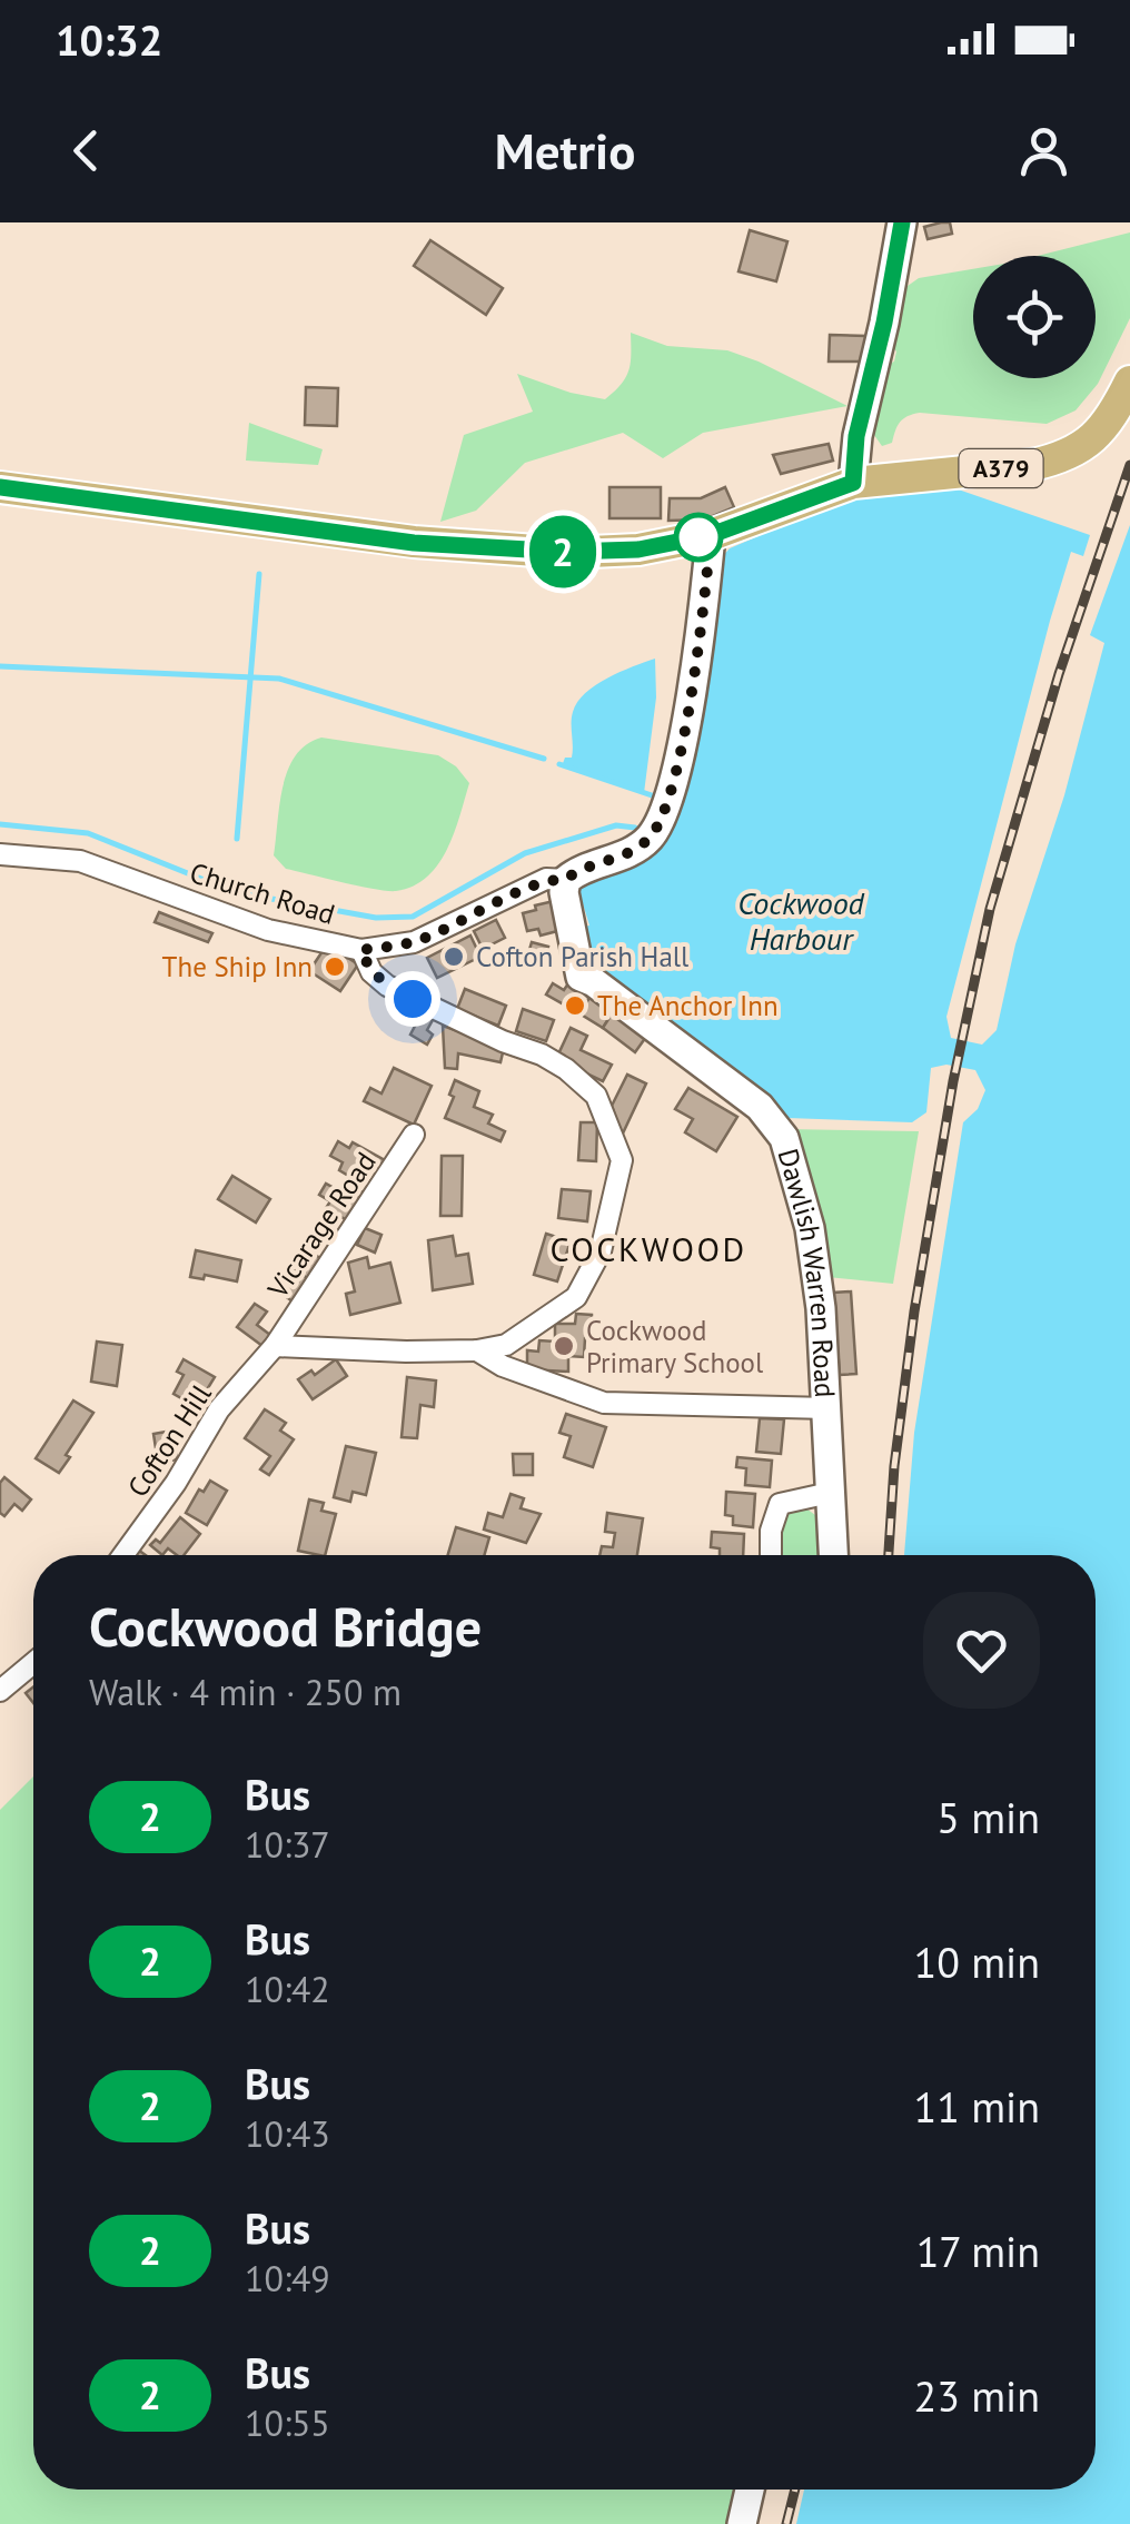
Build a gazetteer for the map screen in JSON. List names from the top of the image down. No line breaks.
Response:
{"streets":{"main road":["A379"],"street":["Church Road","Vicarage Road","Dawlish Warren Road","Cofton Hill"]},"crossings":[["Church Road","Dawlish Warren Road"],["Vicarage Road","Cofton Hill"]],"districts":["COCKWOOD"],"water":["Cockwood Harbour"],"places":["Cofton Parish Hall","The Ship Inn","The Anchor Inn","Cockwood Primary School"],"lines":["bus line 2"],"page":{"status":"10:32","header":"Metrio","on_map":"2","heading":["Cockwood Bridge","Walk · 4 min · 250 m"],"list":[{"mark":"2","name":"Bus","note":"10:37","value":"5 min"},{"mark":"2","name":"Bus","note":"10:42","value":"10 min"},{"mark":"2","name":"Bus","note":"10:43","value":"11 min"},{"mark":"2","name":"Bus","note":"10:49","value":"17 min"},{"mark":"2","name":"Bus","note":"10:55","value":"23 min"}]}}
